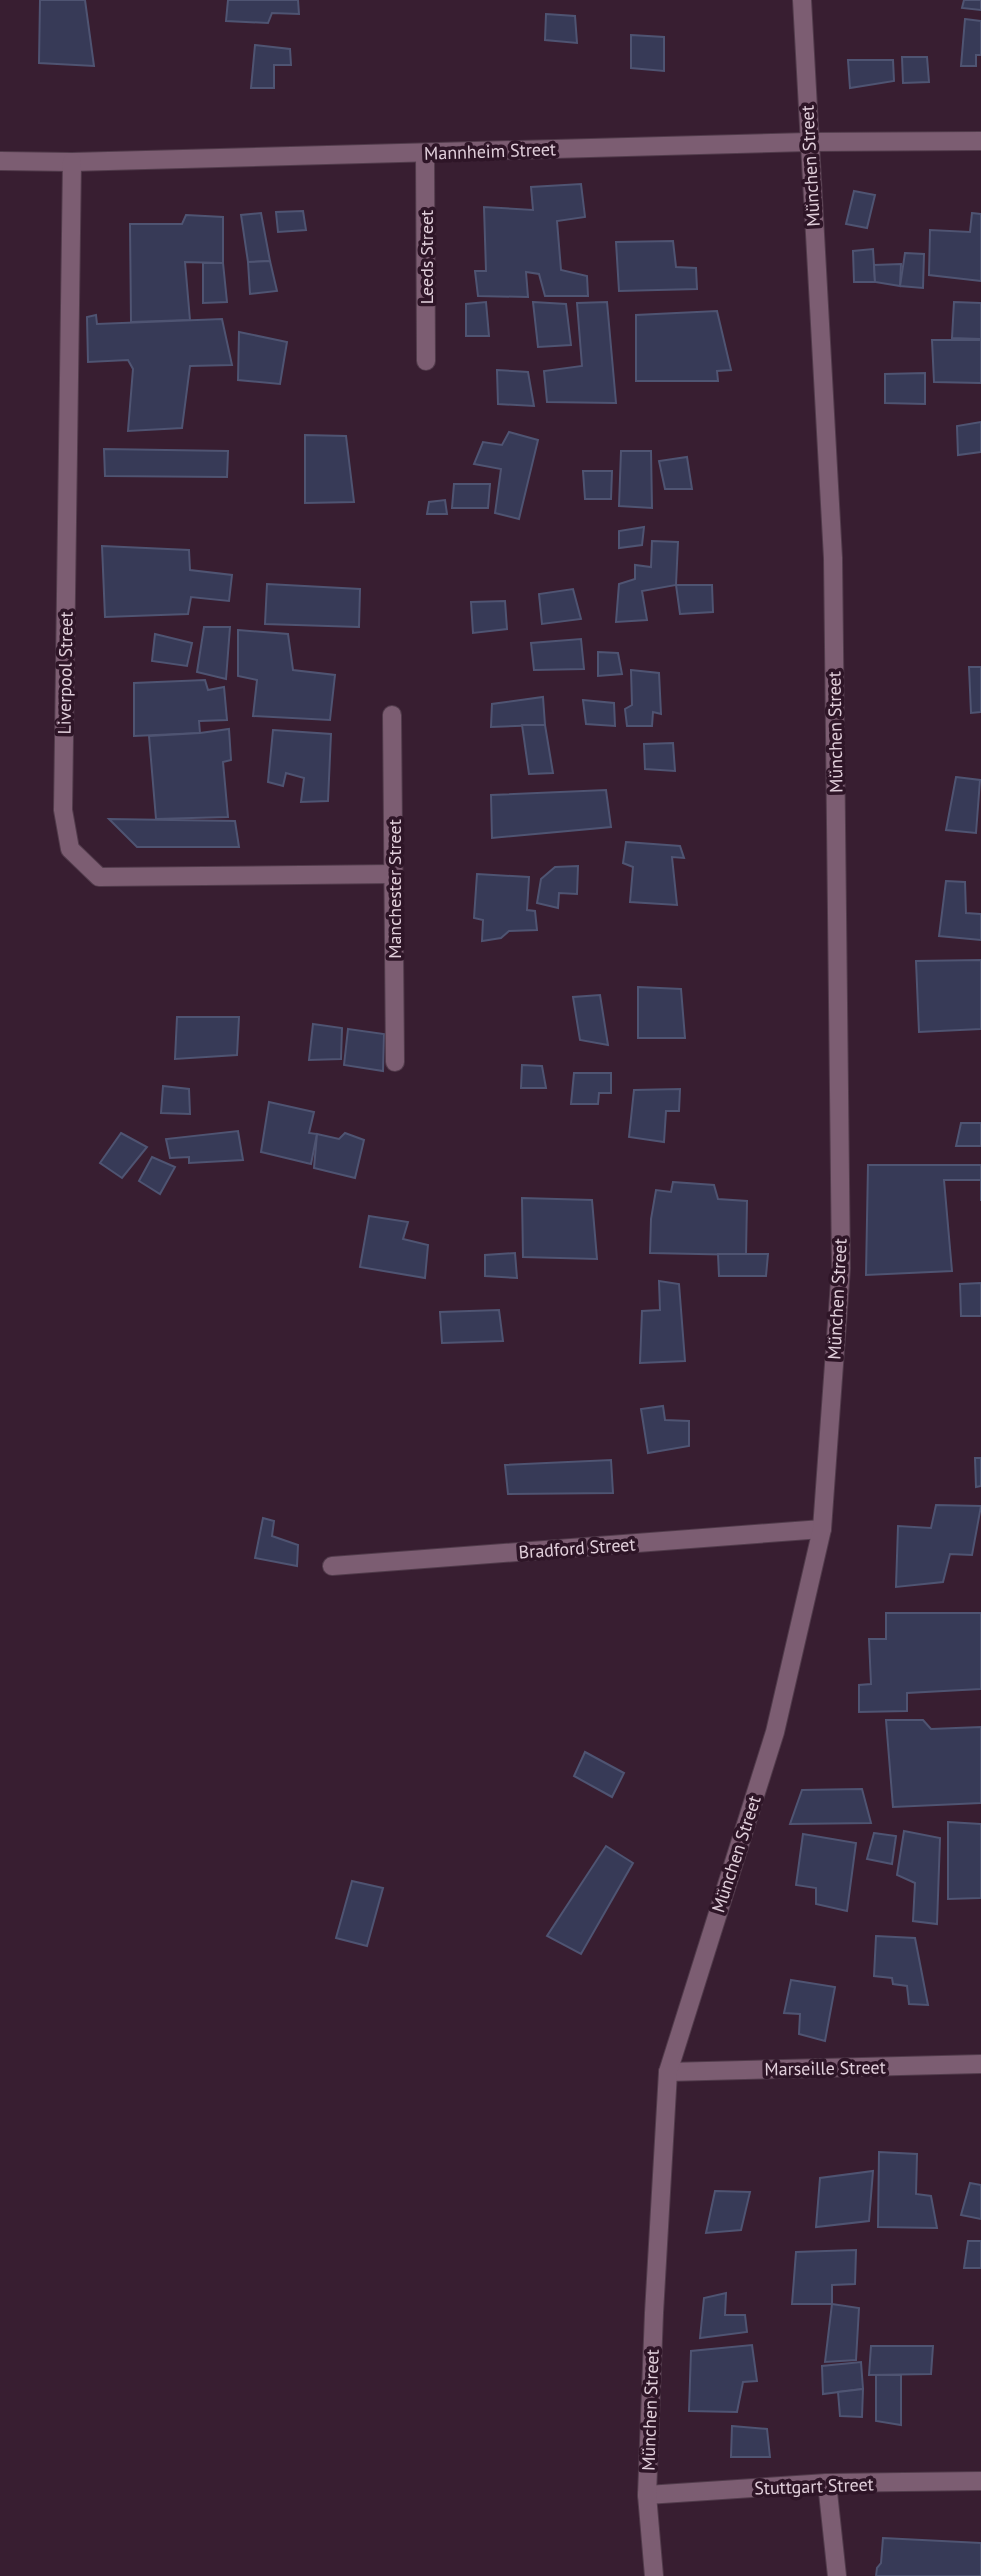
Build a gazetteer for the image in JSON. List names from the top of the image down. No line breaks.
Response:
{"streets":{"street":["Mannheim Street","München Street","Leeds Street","Liverpool Street","Manchester Street","Bradford Street","Marseille Street","Stuttgart Street"]},"crossings":[["Mannheim Street","München Street"],["Mannheim Street","Leeds Street"],["Mannheim Street","Liverpool Street"],["München Street","Bradford Street"],["München Street","Marseille Street"],["München Street","Stuttgart Street"],["Liverpool Street","Manchester Street"]]}
